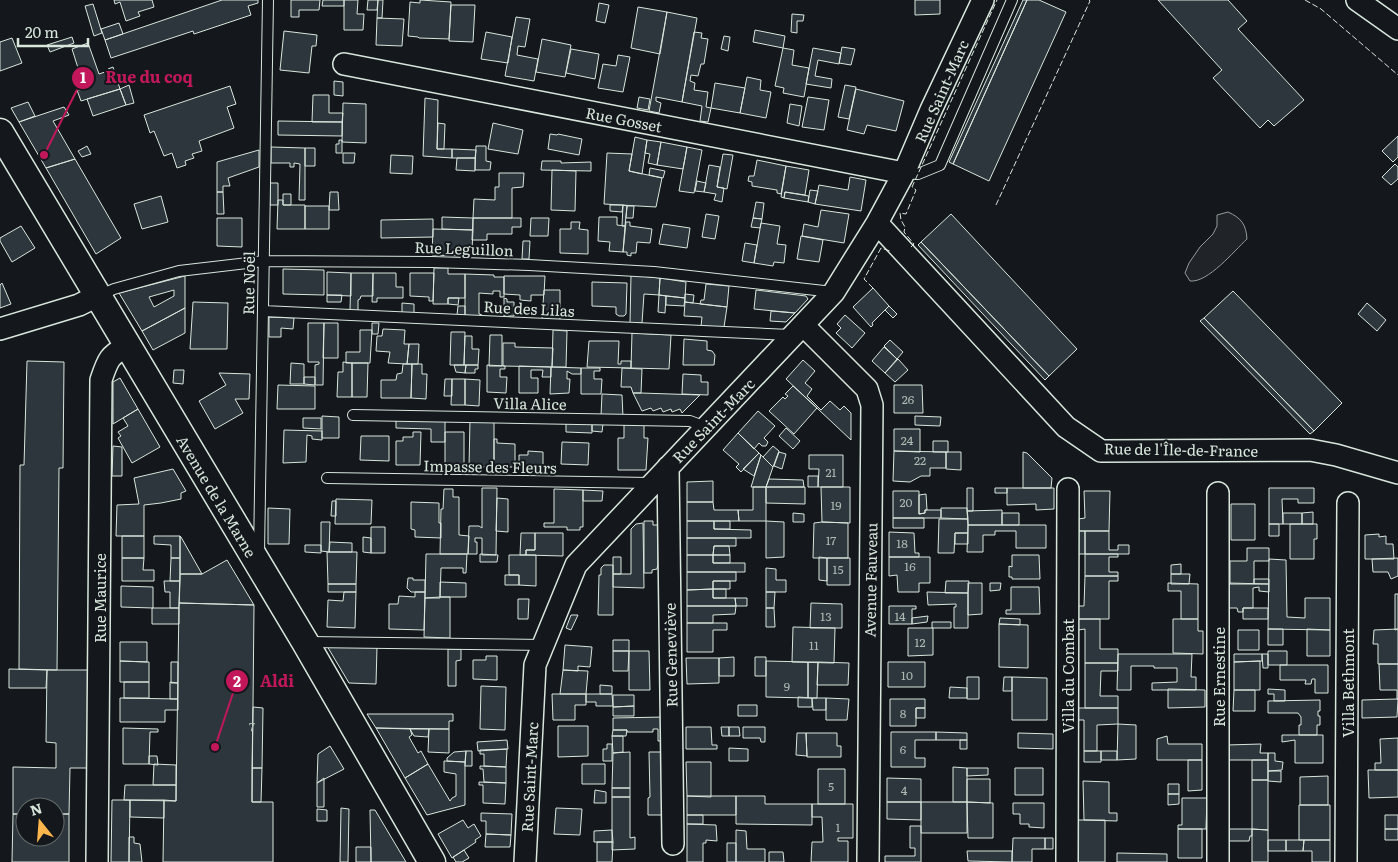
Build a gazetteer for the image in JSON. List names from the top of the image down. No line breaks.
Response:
{"streets":{"street":["Rue Saint-Marc","Rue Gosset","Rue de l'Île-de-France","Avenue de la Marne","Avenue Fauveau","Rue Maurice","Rue Geneviève","Villa du Combat","Rue Ernestine","Villa Bethmont"],"lane":["Rue Leguillon","Rue Noël","Rue des Lilas","Villa Alice","Impasse des Fleurs"]},"crossings":[["Rue Saint-Marc","Rue Gosset"],["Rue Saint-Marc","Rue Leguillon"],["Rue Saint-Marc","Rue des Lilas"],["Rue Saint-Marc","Villa Alice"],["Rue Saint-Marc","Rue de l'Île-de-France"],["Rue Saint-Marc","Impasse des Fleurs"],["Rue Saint-Marc","Avenue Fauveau"],["Rue Saint-Marc","Rue Geneviève"],["Rue Leguillon","Rue Noël"],["Rue Leguillon","Avenue de la Marne"],["Rue Noël","Rue des Lilas"],["Rue Noël","Avenue de la Marne"],["Rue des Lilas","Avenue Fauveau"],["Avenue de la Marne","Rue Maurice"]],"places":["Rue du coq","Aldi"],"house_numbers":["26","24","22","21","20","19","17","18","16","15","13","14","12","11","10","9","8","7","6","5","4","1"],"scale_bar":"20 m","north":"top"}
